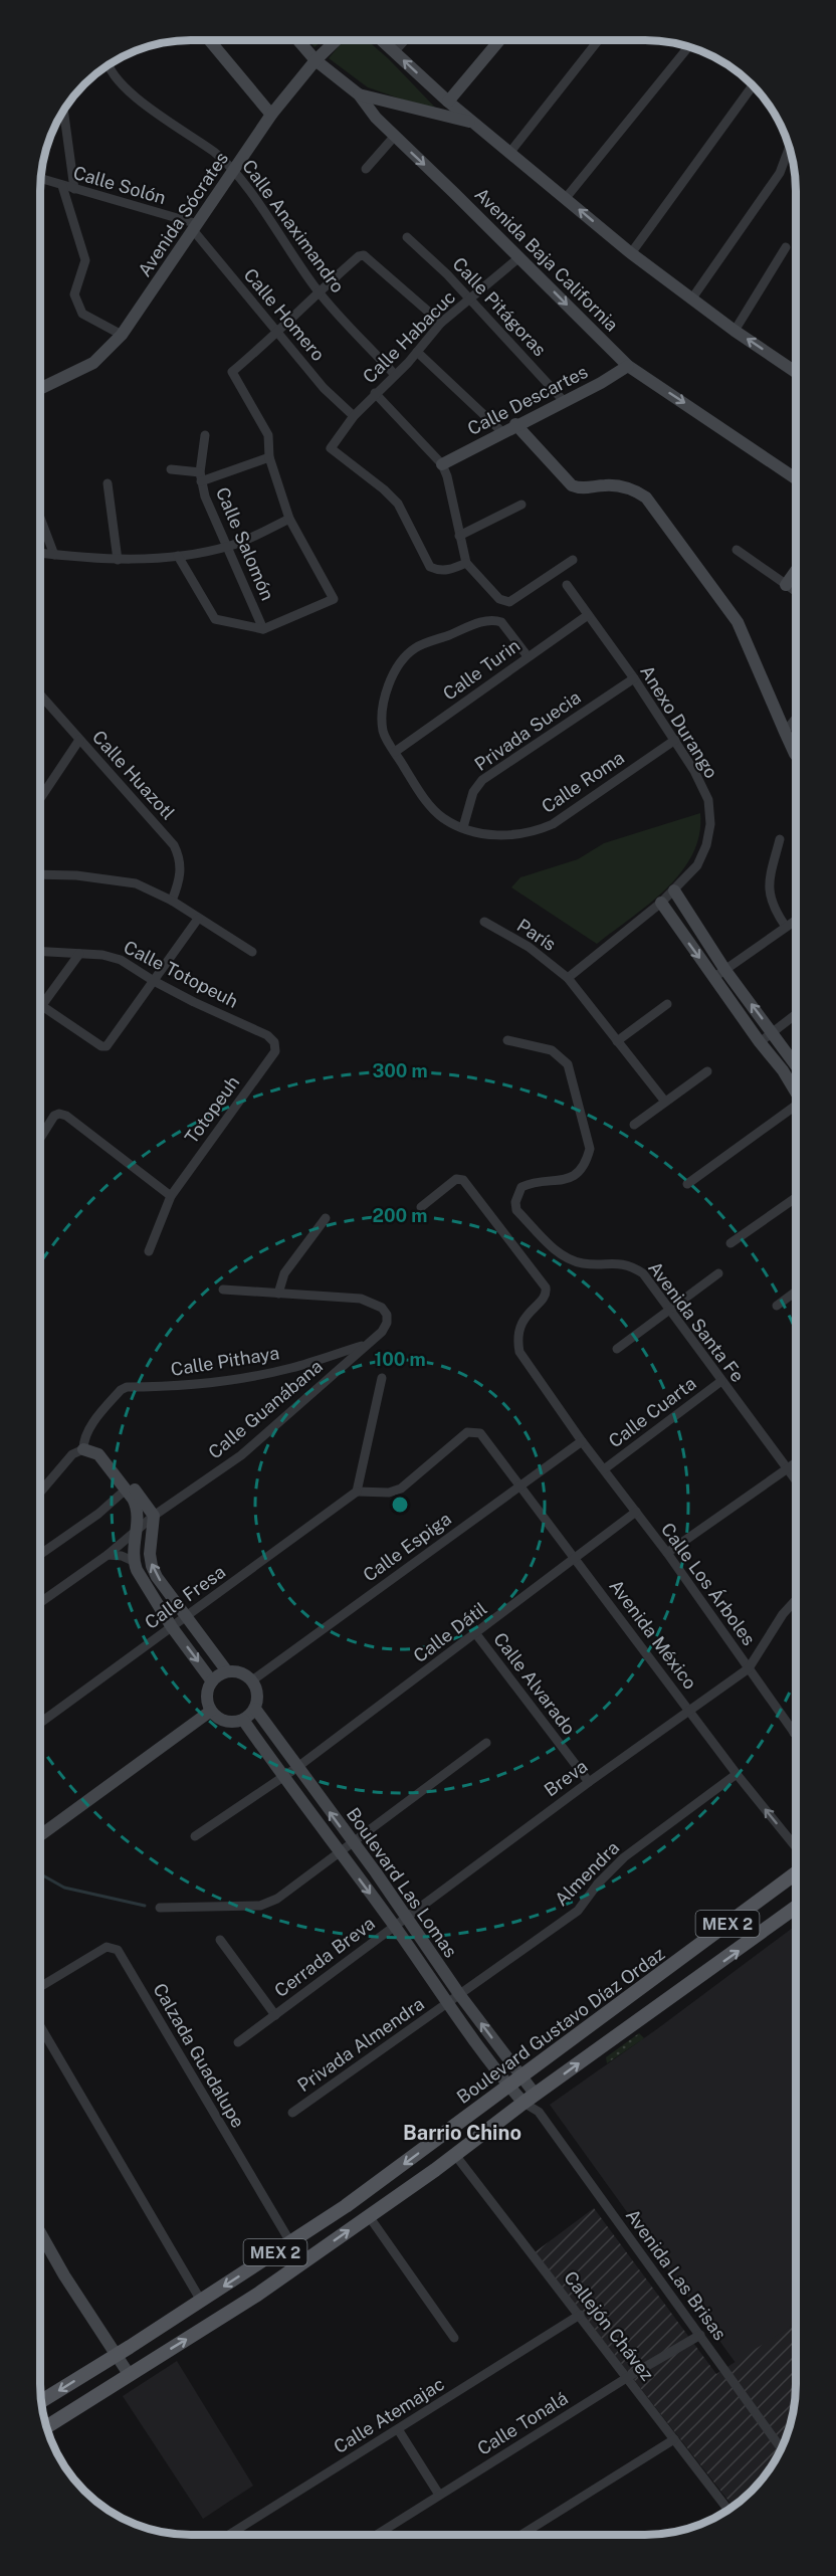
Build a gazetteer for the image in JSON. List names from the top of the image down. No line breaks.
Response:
{"streets":{"main road":["Avenida Sócrates","Avenida Baja California","Calle Descartes","Boulevard Las Lomas","MEX 2","Boulevard Gustavo Díaz Ordaz"],"street":["Calle Solón","Calle Anaximandro","Calle Pitágoras","Calle Homero","Calle Habacuc","Calle Salomón","Calle Turin","Anexo Durango","Privada Suecia","Calle Huazotl","Calle Roma","París","Calle Totopeuh","Totopeuh","Avenida Santa Fe","Calle Pithaya","Calle Guanábana","Calle Cuarta","Calle Espiga","Calle Los Árboles","Calle Fresa","Calle Dátil","Avenida México","Calle Alvarado","Breva","Almendra","Cerrada Breva","Privada Almendra","Calzada Guadalupe","Avenida Las Brisas","Callejón Chávez","Calle Atemajac","Calle Tonalá"]},"crossings":[["Calle Solón","Avenida Sócrates"],["Calle Solón","Calle Homero"],["Avenida Sócrates","Calle Anaximandro"],["Avenida Sócrates","Avenida Baja California"],["Avenida Sócrates","Calle Homero"],["Calle Anaximandro","Calle Habacuc"],["Avenida Baja California","Calle Habacuc"],["Avenida Baja California","Calle Descartes"],["Calle Pitágoras","Calle Habacuc"],["Calle Pitágoras","Calle Descartes"],["Calle Homero","Calle Habacuc"],["Calle Turin","Anexo Durango"],["Calle Turin","Calle Roma"],["Anexo Durango","Privada Suecia"],["Anexo Durango","Calle Roma"],["Anexo Durango","París"],["Privada Suecia","Calle Roma"],["Calle Totopeuh","Totopeuh"],["Avenida Santa Fe","Calle Cuarta"],["Calle Pithaya","Calle Guanábana"],["Calle Cuarta","Calle Los Árboles"],["Calle Espiga","Calle Los Árboles"],["Calle Espiga","Avenida México"],["Calle Espiga","Boulevard Las Lomas"],["Calle Los Árboles","Calle Dátil"],["Calle Los Árboles","Breva"],["Calle Fresa","Avenida México"],["Calle Dátil","Avenida México"],["Calle Dátil","Calle Alvarado"],["Calle Dátil","Boulevard Las Lomas"],["Avenida México","Breva"],["Avenida México","Almendra"],["Calle Alvarado","Breva"],["Breva","Boulevard Las Lomas"],["Breva","Cerrada Breva"],["Almendra","Boulevard Las Lomas"],["Almendra","Privada Almendra"],["Boulevard Las Lomas","MEX 2"],["Boulevard Las Lomas","Cerrada Breva"],["Boulevard Las Lomas","Boulevard Gustavo Díaz Ordaz"],["Boulevard Las Lomas","Privada Almendra"],["Boulevard Las Lomas","Avenida Las Brisas"],["MEX 2","Calzada Guadalupe"],["MEX 2","Avenida Las Brisas"],["MEX 2","Callejón Chávez"],["Boulevard Gustavo Díaz Ordaz","Calzada Guadalupe"],["Avenida Las Brisas","Calle Tonalá"],["Callejón Chávez","Calle Atemajac"],["Callejón Chávez","Calle Tonalá"]],"districts":["Barrio Chino"],"rings":["300 m","200 m","100 m"]}
